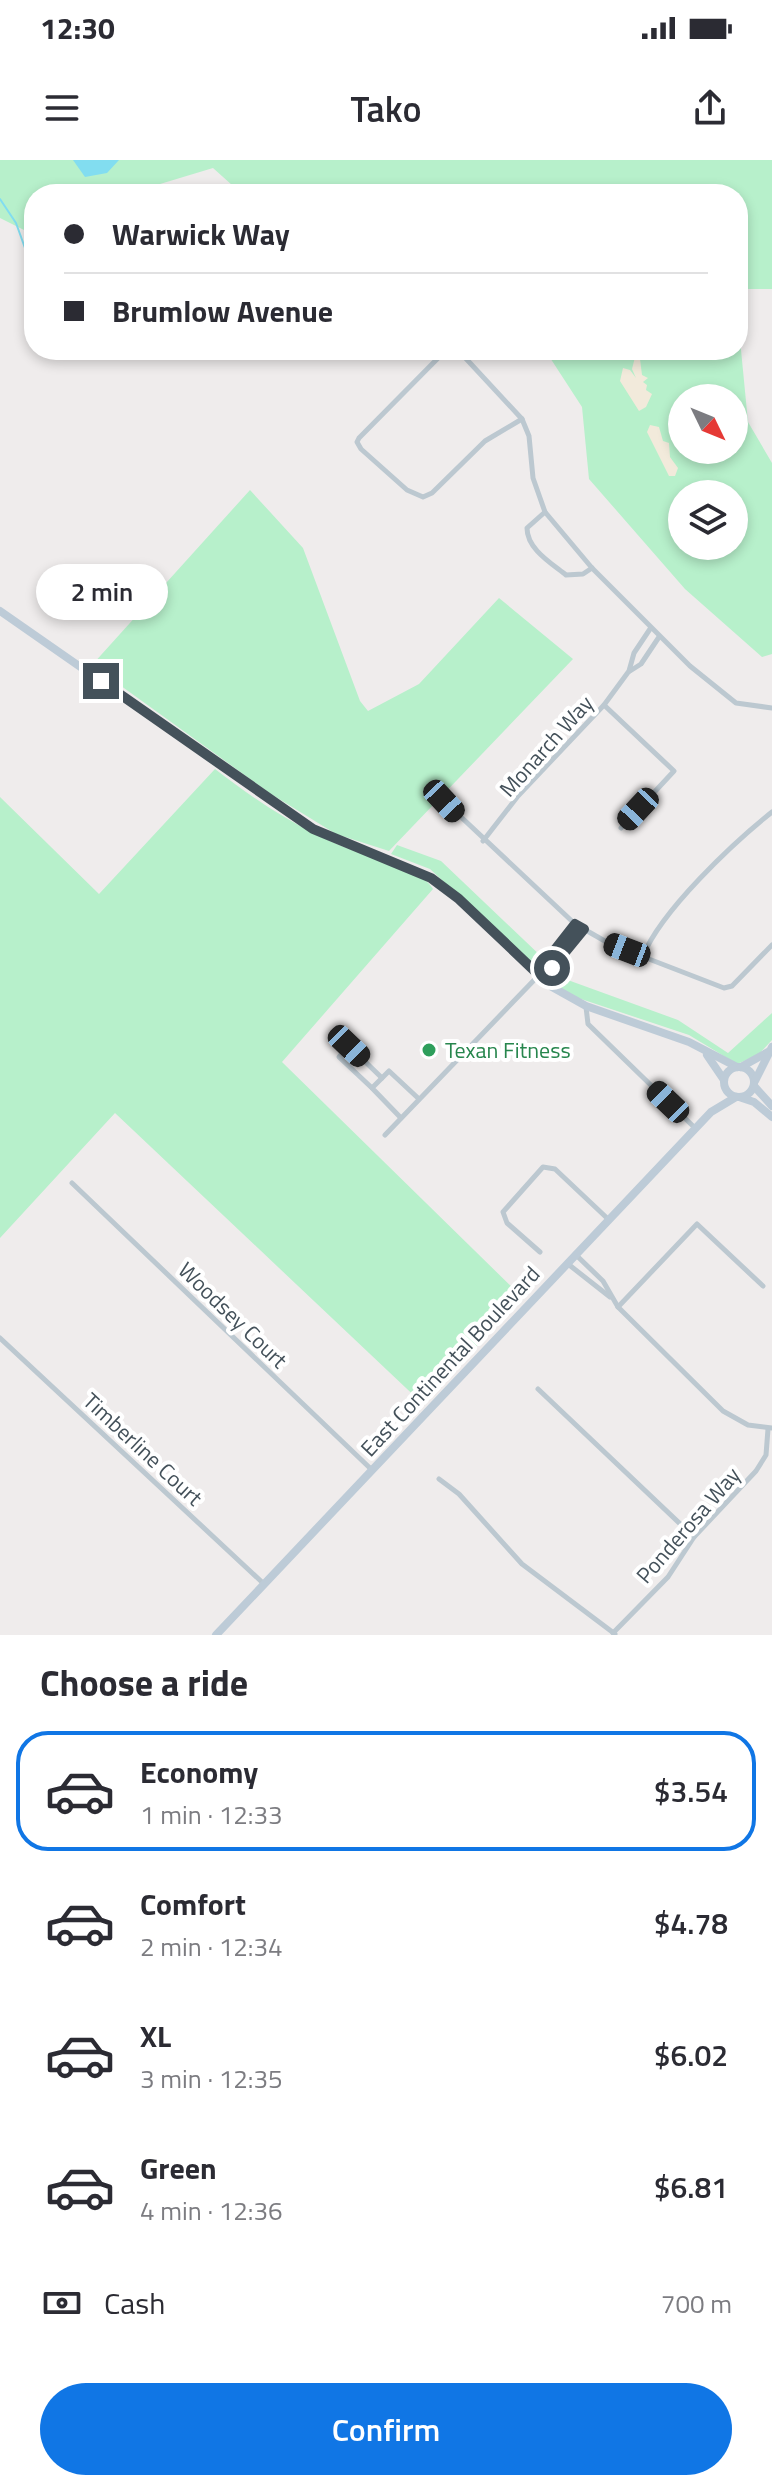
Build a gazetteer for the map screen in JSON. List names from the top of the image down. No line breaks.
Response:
{"streets":{"main road":["East Continental Boulevard"],"street":["Monarch Way","Woodsey Court","Timberline Court","Ponderosa Way"]},"crossings":[["Woodsey Court","East Continental Boulevard"],["East Continental Boulevard","Timberline Court"]],"places":["Texan Fitness"],"north":"bottom right","page":{"status":"12:30","header":"Tako","banner":["Warwick Way","Brumlow Avenue"],"bubble":"2 min","heading":"Choose a ride","list":[{"name":"Economy","note":"1 min · 12:33","value":"$3.54"},{"name":"Comfort","note":"2 min · 12:34","value":"$4.78"},{"name":"XL","note":"3 min · 12:35","value":"$6.02"},{"name":"Green","note":"4 min · 12:36","value":"$6.81"}],"pay":["Cash","700 m"],"buttons":"Confirm"}}
